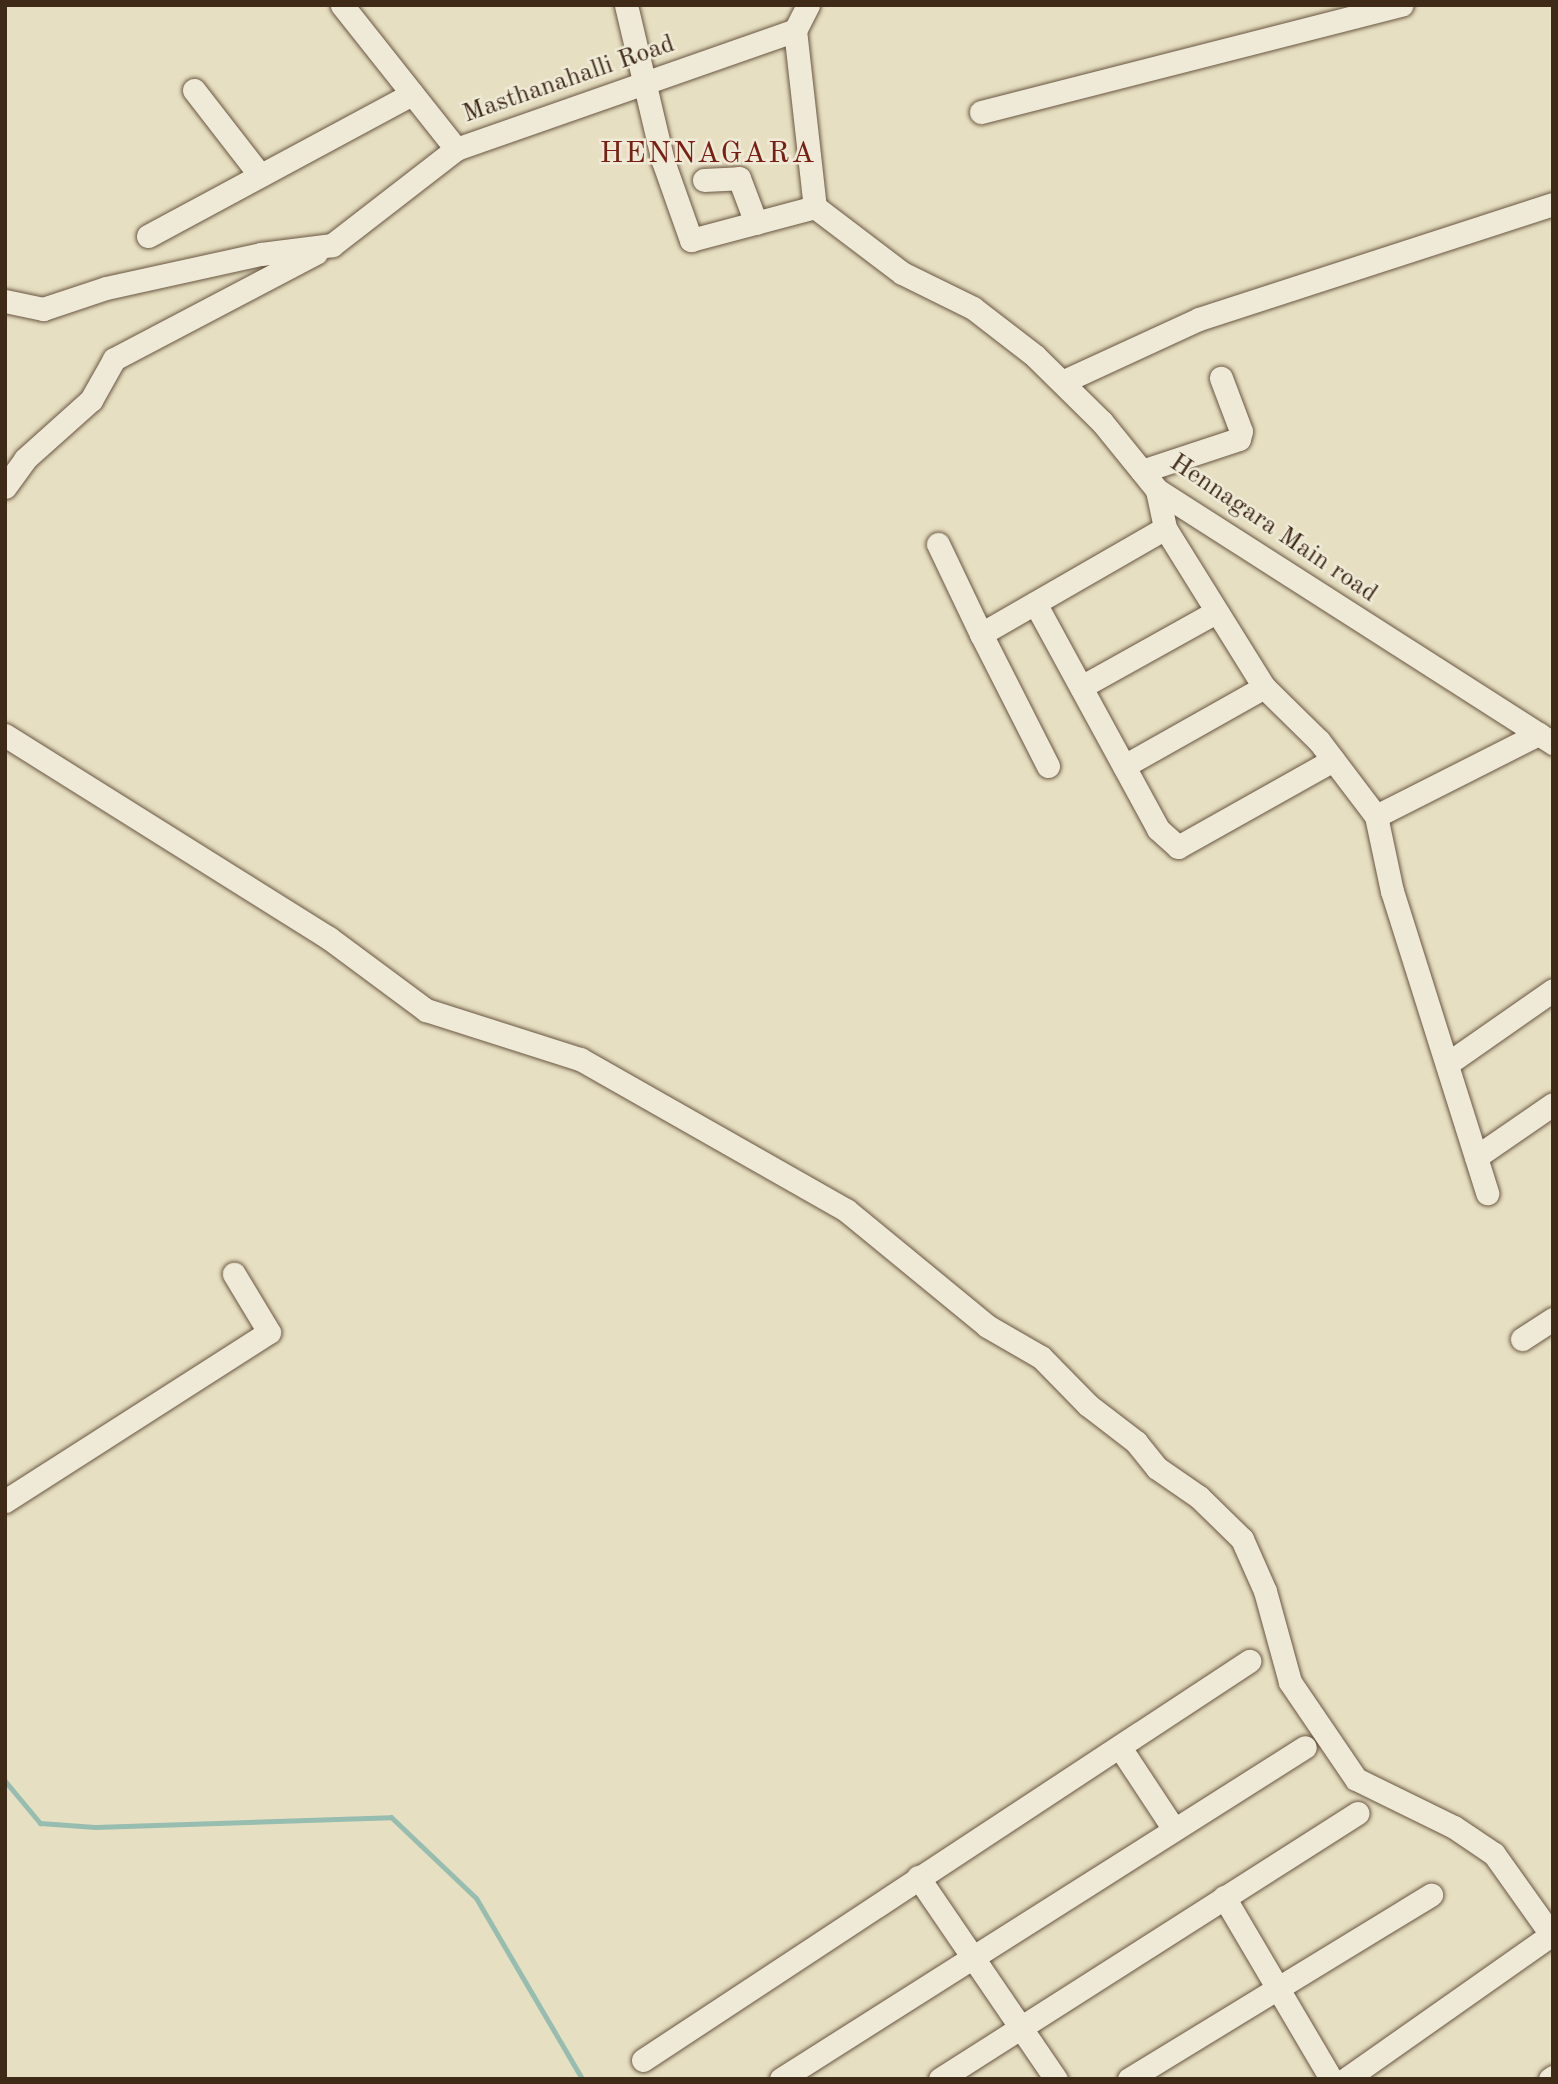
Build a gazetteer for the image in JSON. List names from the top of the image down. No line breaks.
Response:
{"streets":{"street":["Masthanahalli Road","Hennagara Main road"]},"districts":["HENNAGARA"]}
